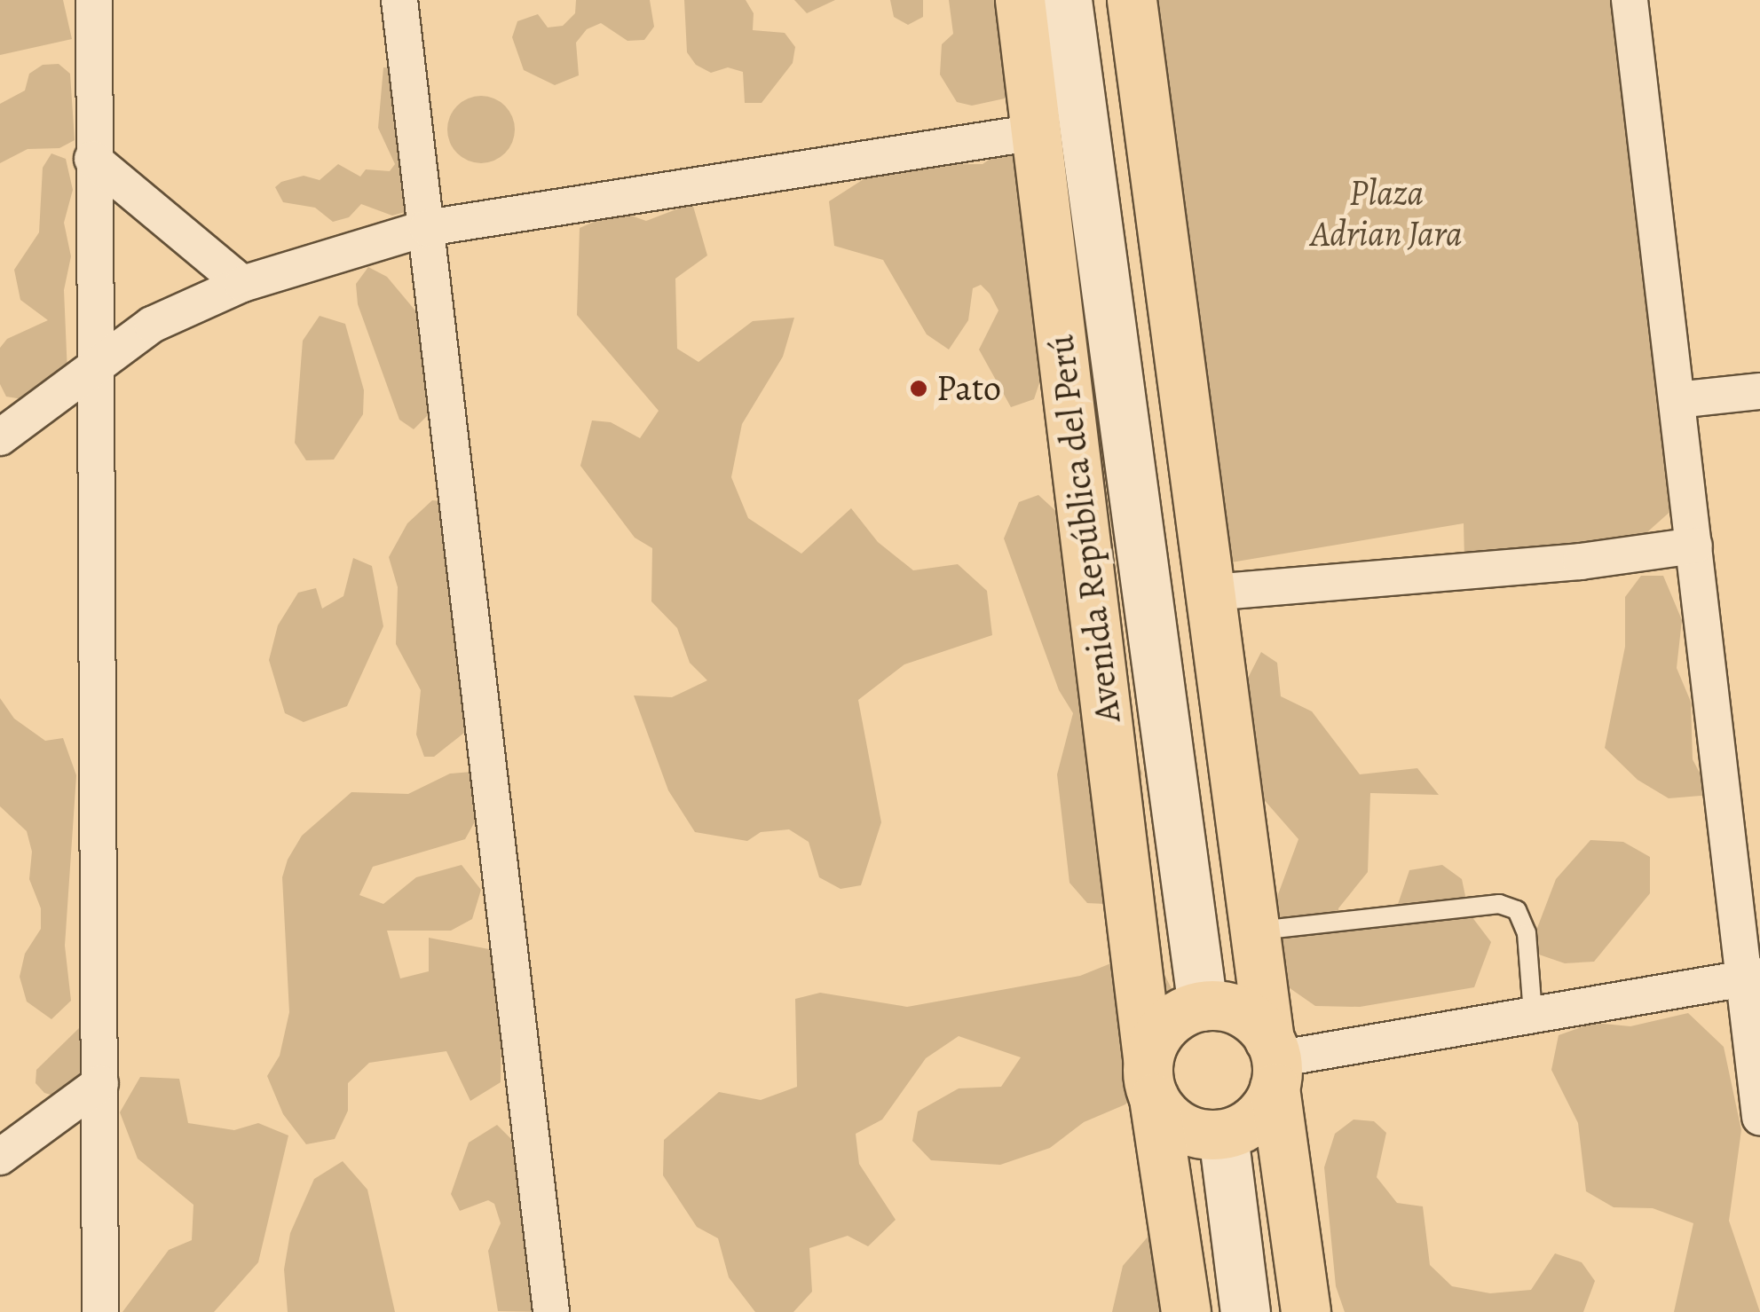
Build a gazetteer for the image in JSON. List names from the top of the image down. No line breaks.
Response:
{"streets":{"highway":["Avenida República del Perú"]},"parks":["Plaza Adrian Jara"],"places":["Pato"]}
